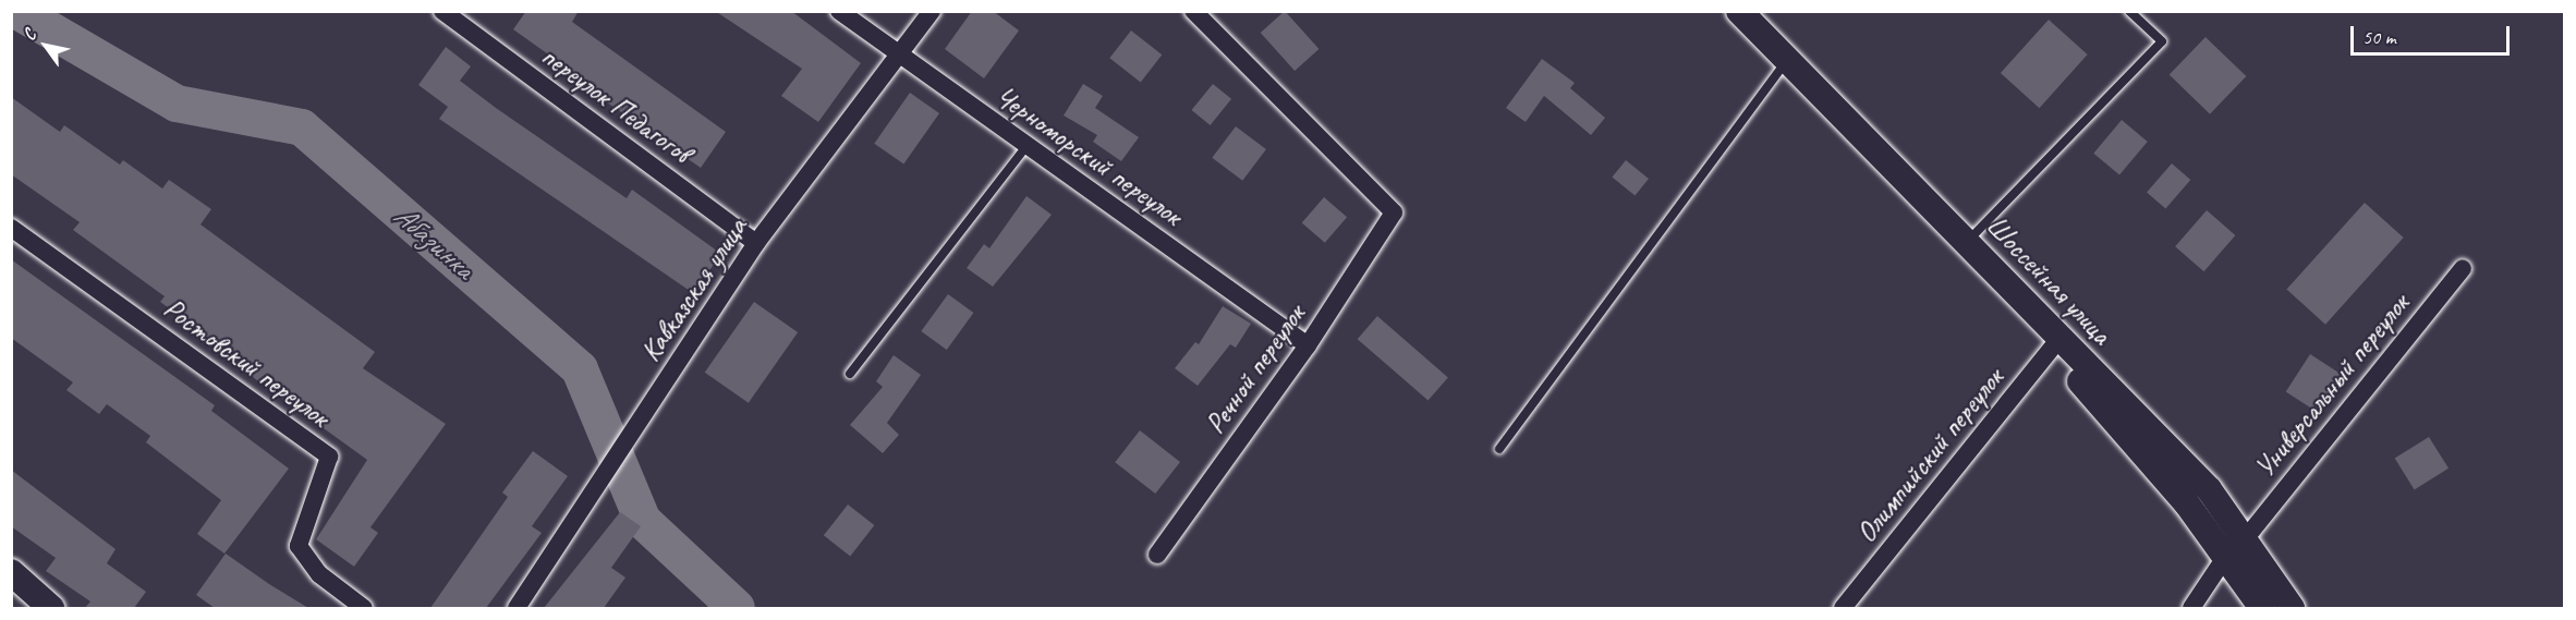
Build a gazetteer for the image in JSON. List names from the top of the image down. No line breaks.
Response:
{"streets":{"main road":["Шоссейная улица"],"street":["переулок Педагогов","Черноморский переулок","Кавказская улица","Ростовский переулок","Речной переулок","Универсальный переулок","Олимпийский переулок"]},"crossings":[["переулок Педагогов","Кавказская улица"],["Черноморский переулок","Кавказская улица"],["Черноморский переулок","Речной переулок"],["Шоссейная улица","Универсальный переулок"],["Шоссейная улица","Олимпийский переулок"]],"water":["Абазинка"],"scale_bar":"50 m","north":"top left"}
